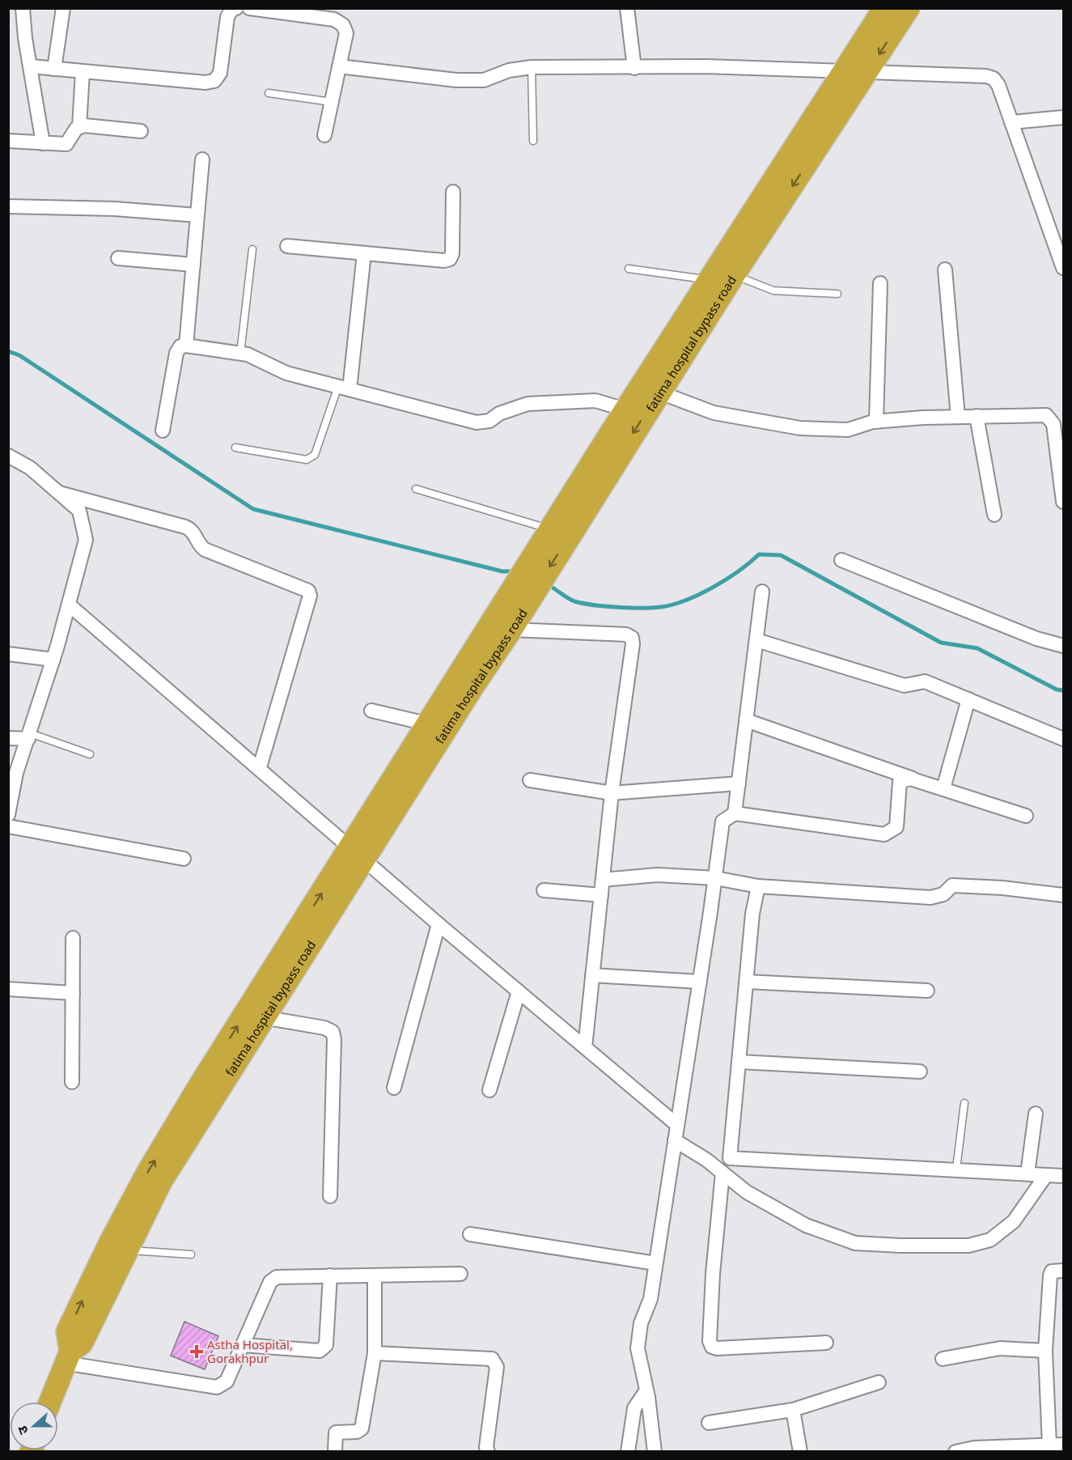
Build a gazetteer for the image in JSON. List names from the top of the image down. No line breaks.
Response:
{"streets":{"highway":["fatima hospital bypass road"]},"places":{"health":["Astha Hospital, Gorakhpur"]},"north":"left"}
